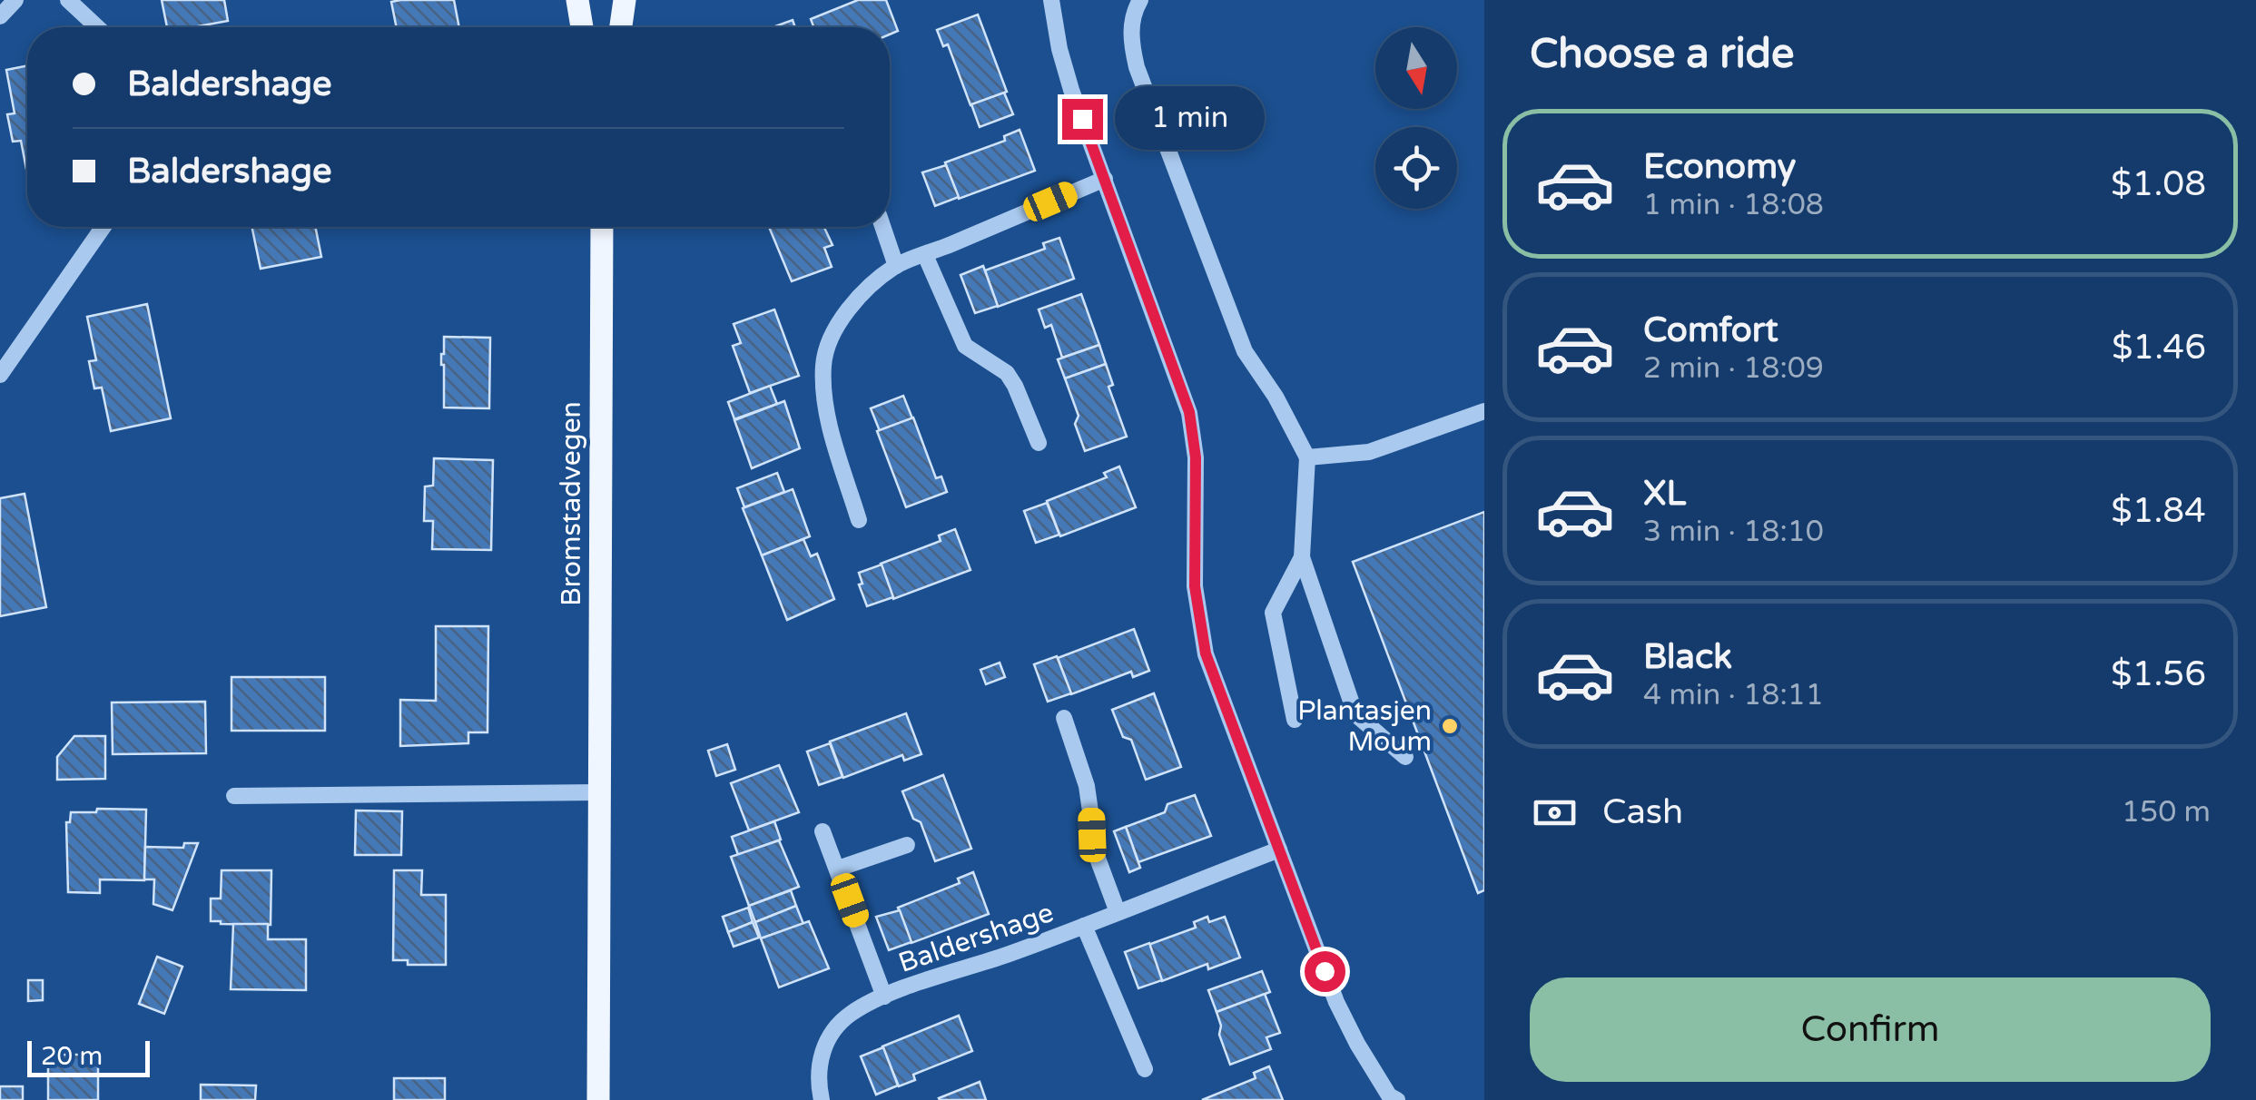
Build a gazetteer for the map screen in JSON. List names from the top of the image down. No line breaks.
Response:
{"streets":{"main road":["Bromstadvegen"],"street":["Baldershage"]},"places":["Plantasjen Moum"],"scale_bar":"20 m","north":"bottom","page":{"heading":"Choose a ride","banner":["Baldershage","Baldershage"],"bubble":"1 min","list":[{"name":"Economy","note":"1 min · 18:08","value":"$1.08"},{"name":"Comfort","note":"2 min · 18:09","value":"$1.46"},{"name":"XL","note":"3 min · 18:10","value":"$1.84"},{"name":"Black","note":"4 min · 18:11","value":"$1.56"}],"pay":["Cash","150 m"],"buttons":"Confirm","scale":"20 m"}}
